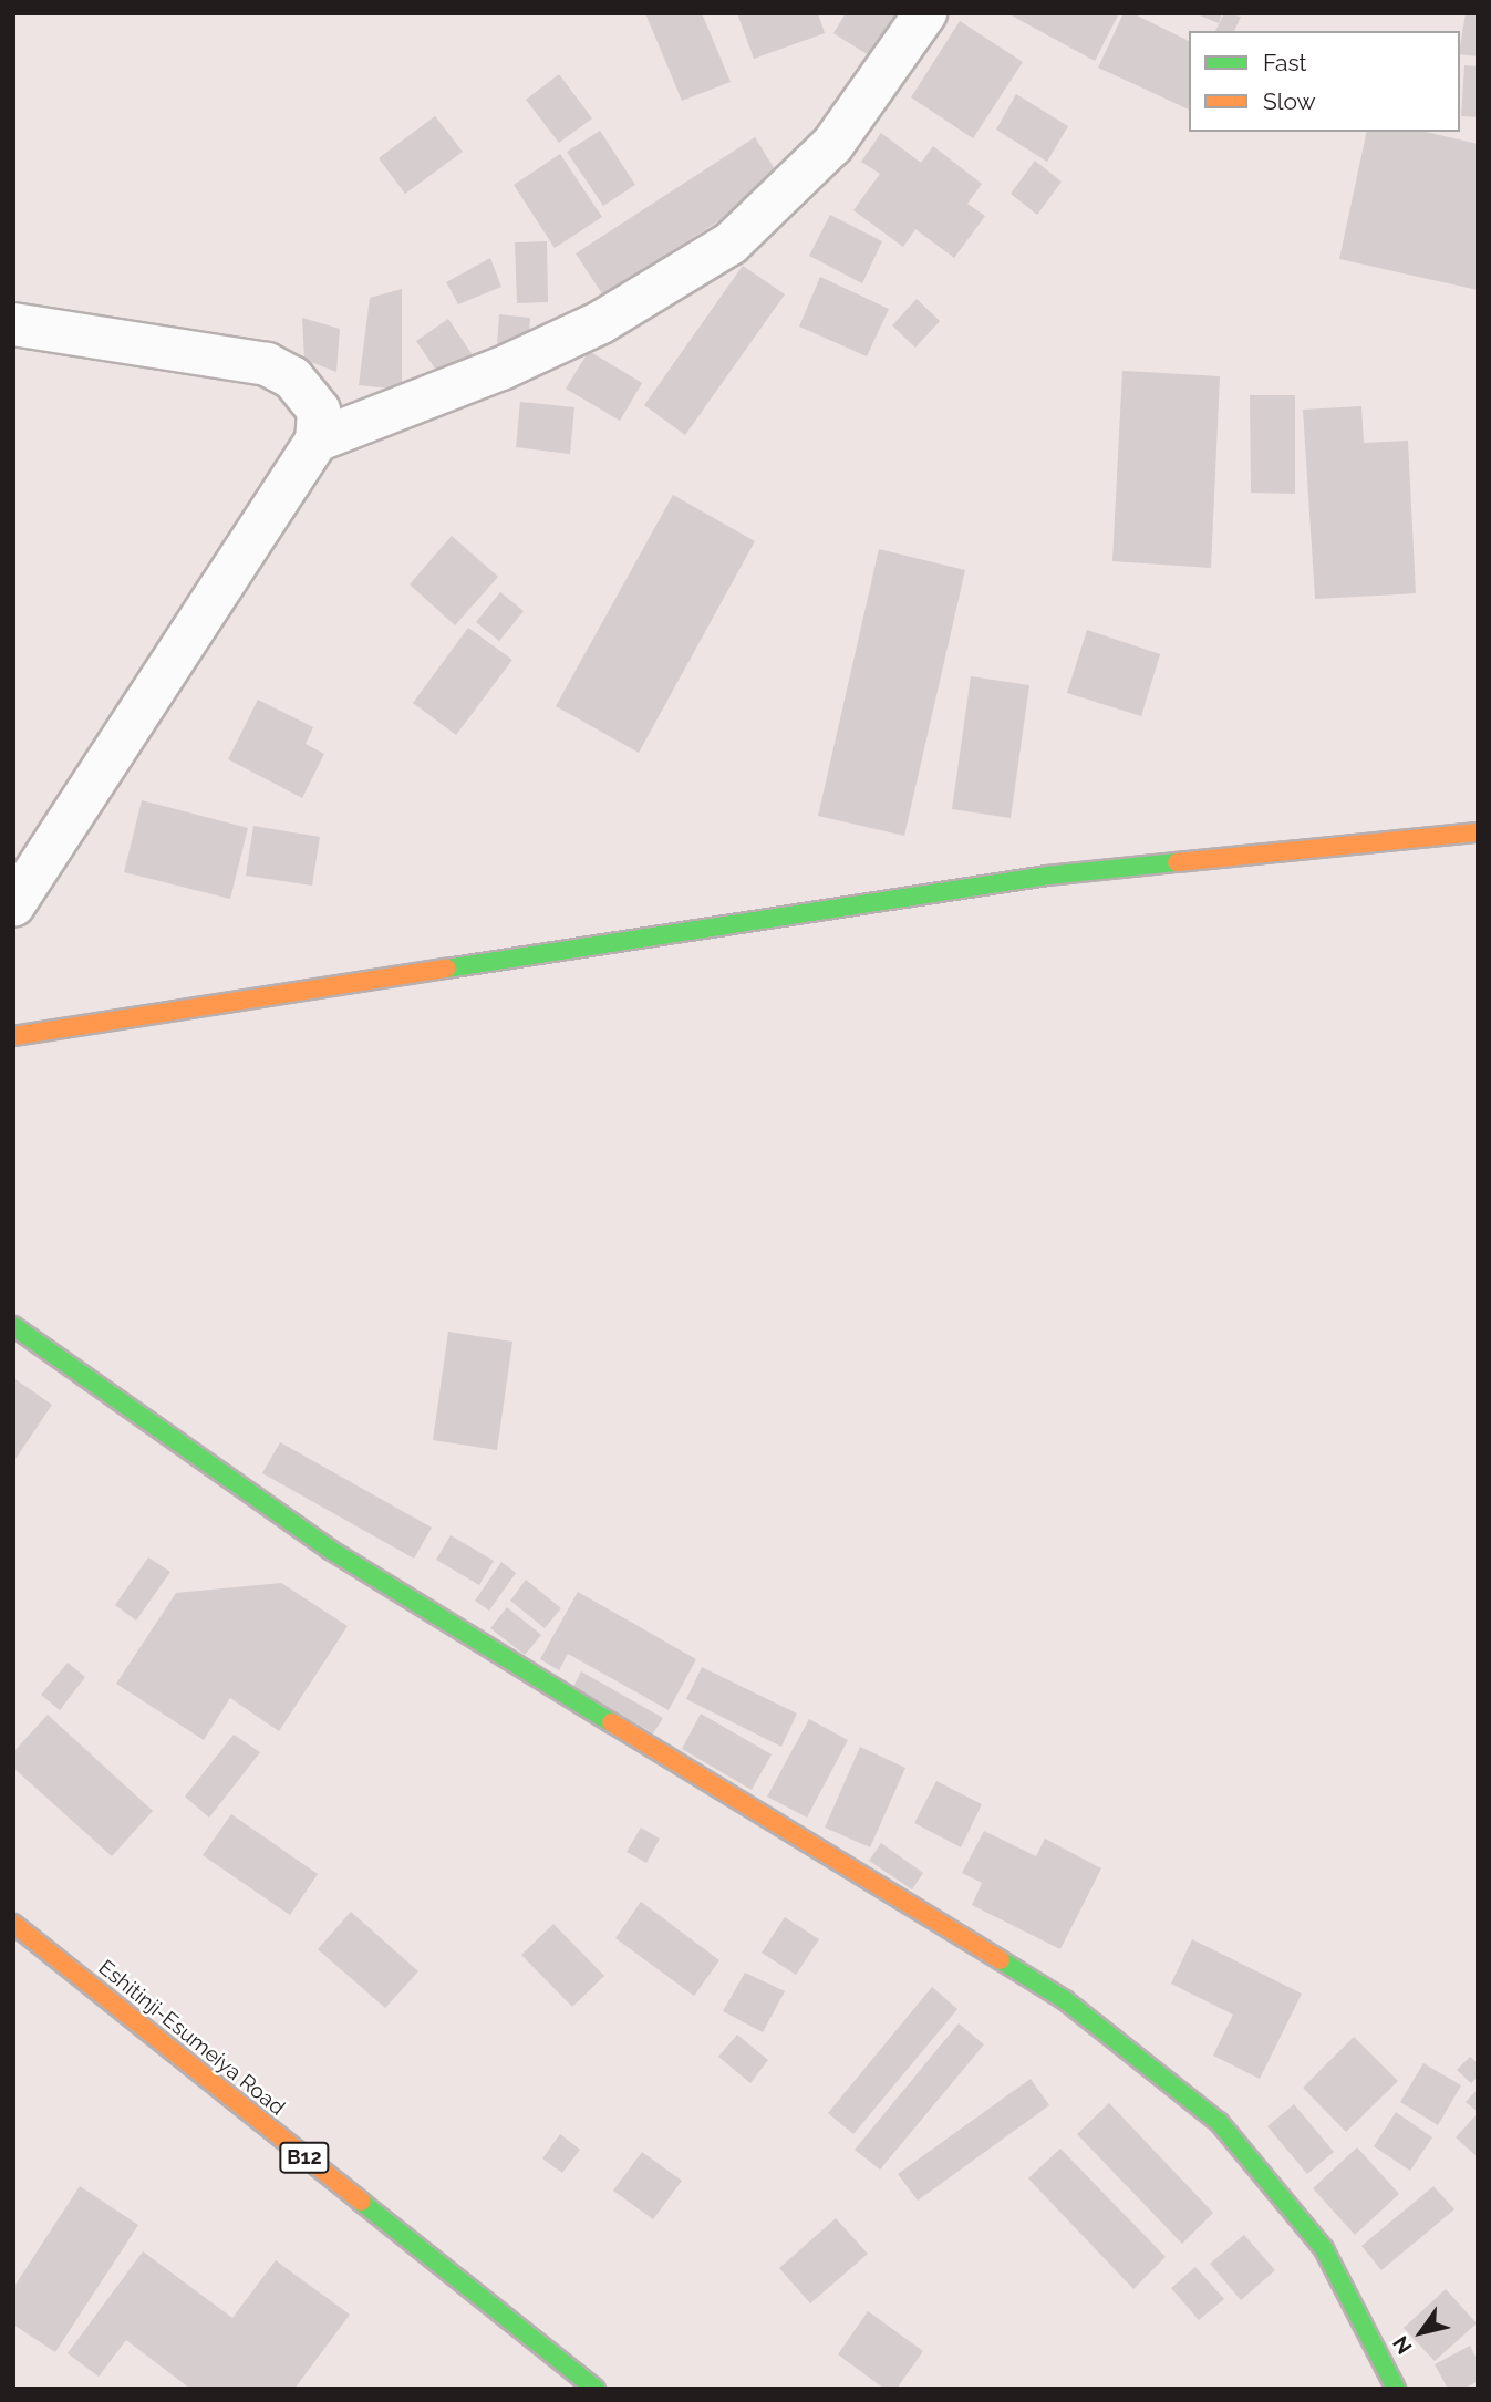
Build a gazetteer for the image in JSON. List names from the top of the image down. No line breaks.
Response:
{"streets":{"main road":["Eshitinji-Esumeiya Road","B12"]},"legend":["Fast","Slow"],"north":"bottom left"}
